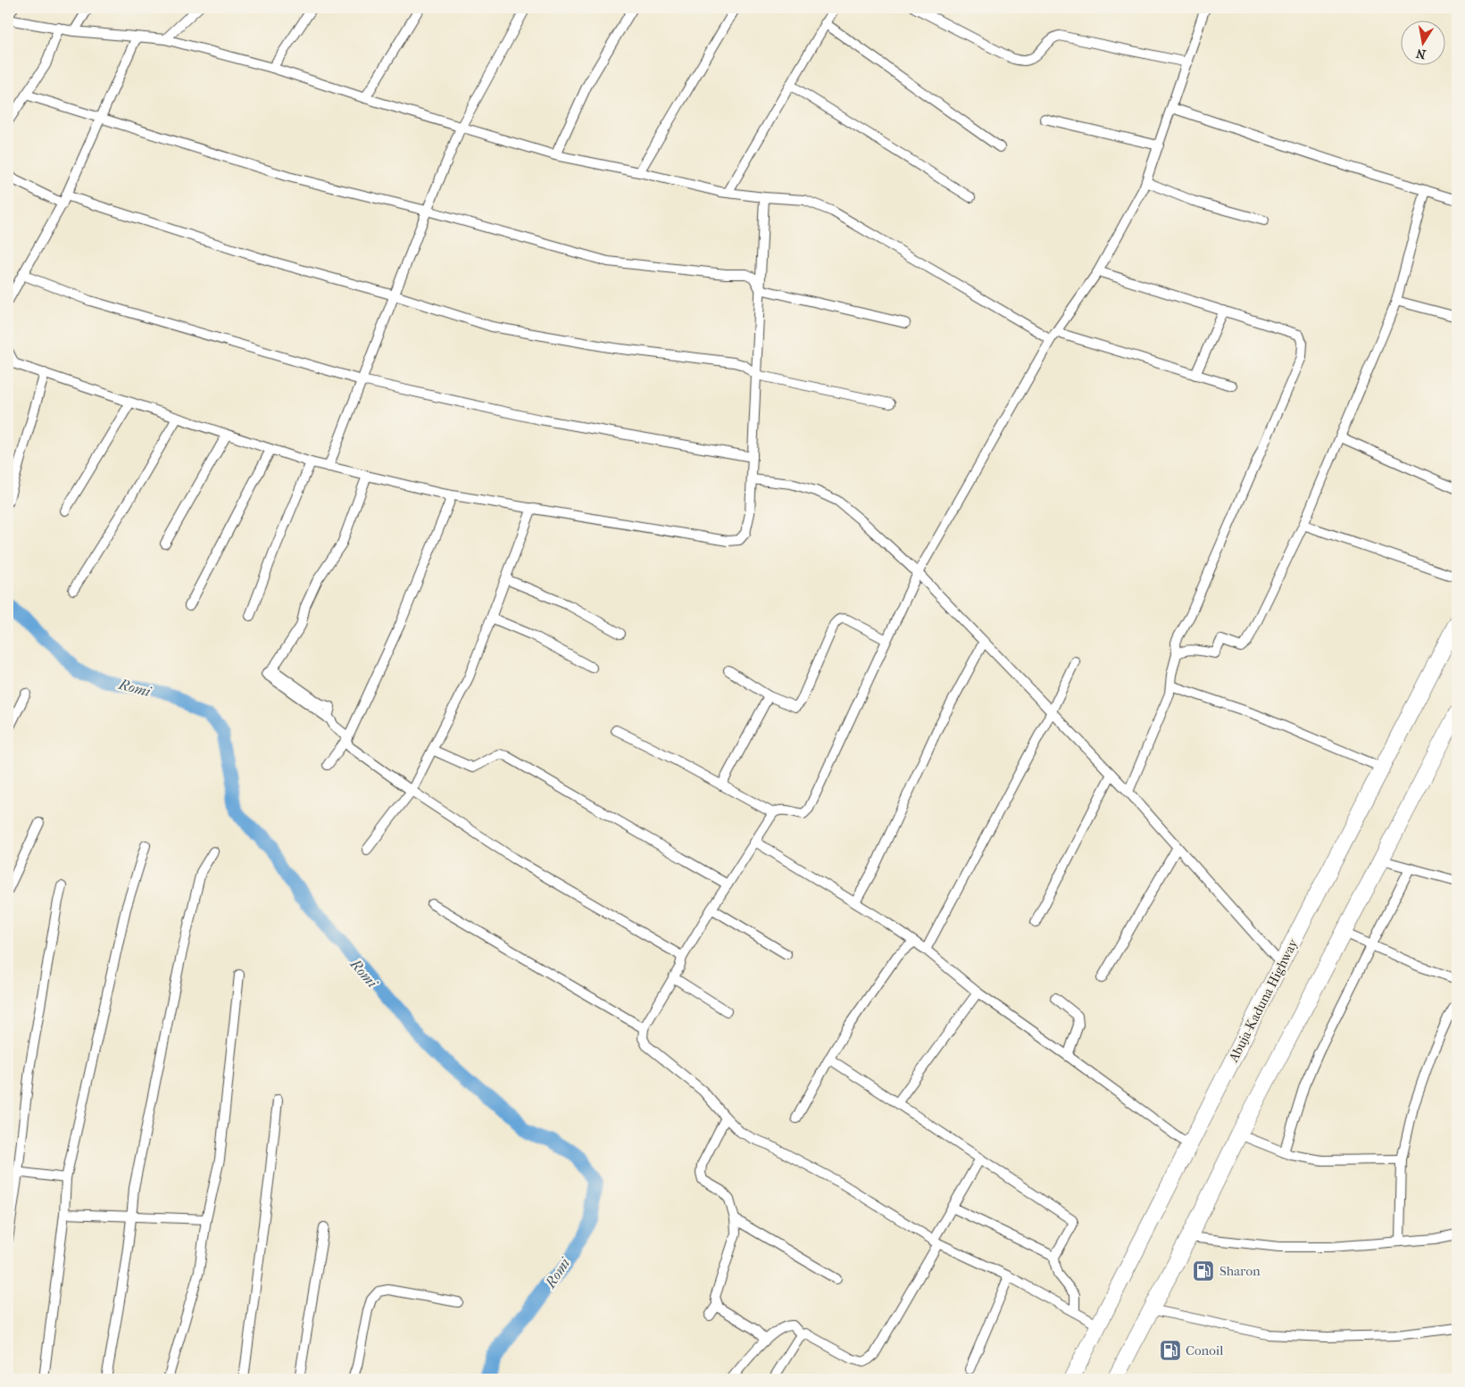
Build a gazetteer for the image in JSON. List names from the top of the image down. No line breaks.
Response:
{"streets":{"highway":["Abuja-Kaduna Highway"]},"water":["Romi"],"places":{"fuel station":["Sharon","Conoil"]},"north":"bottom"}
